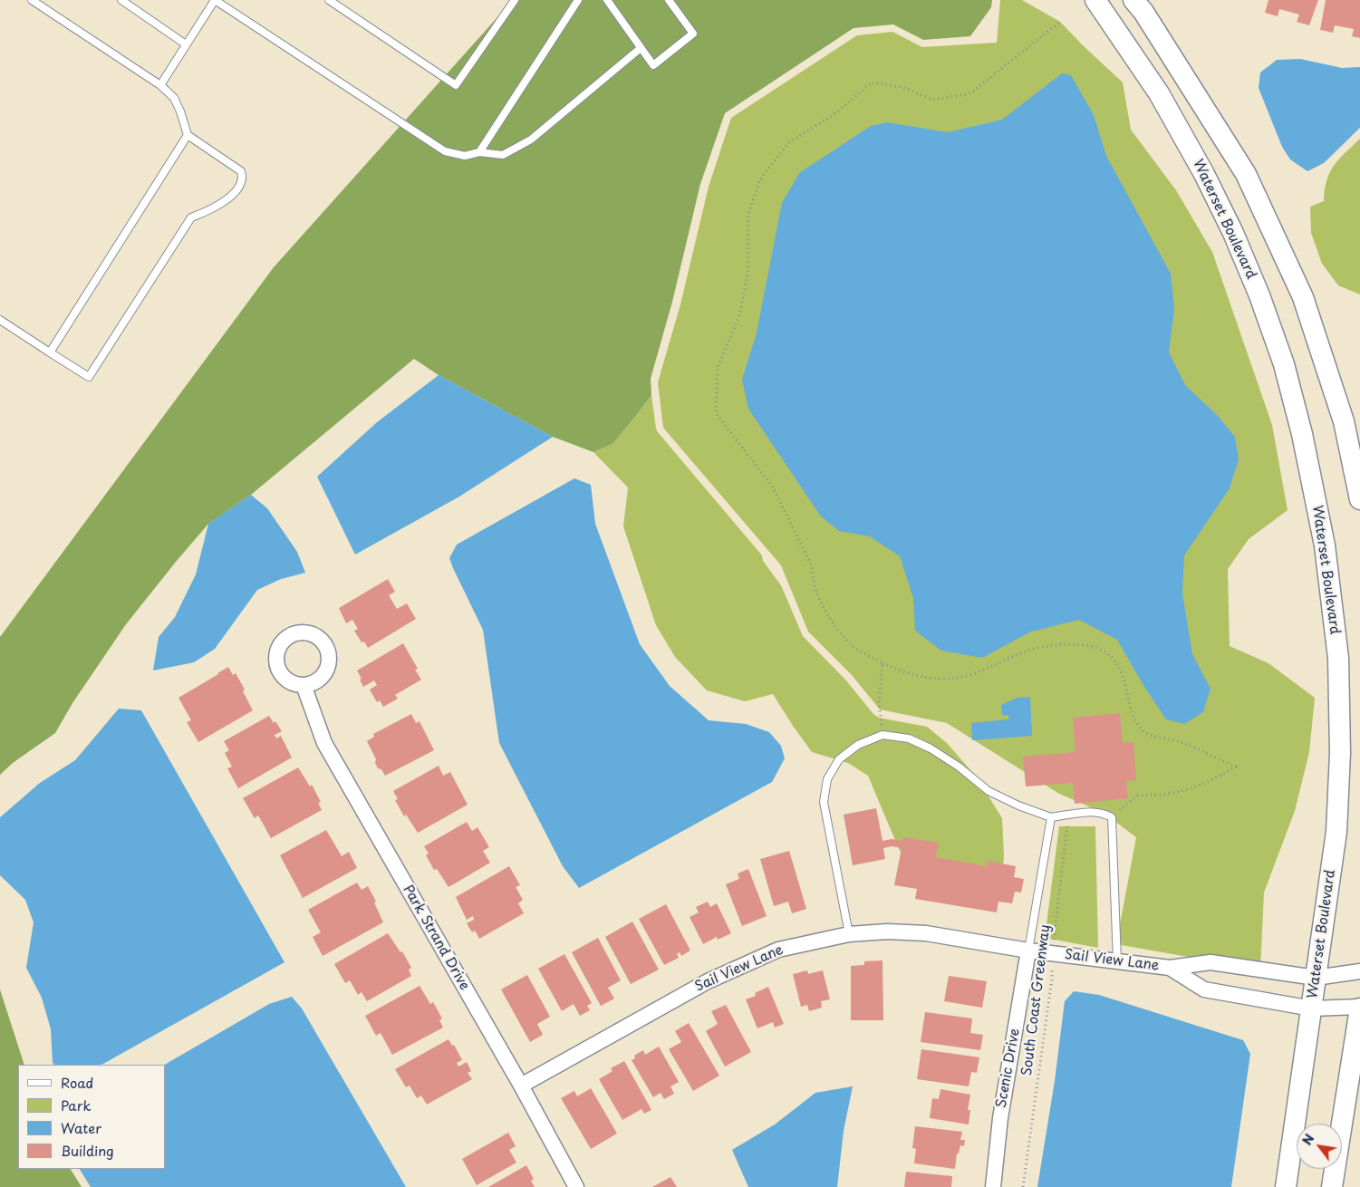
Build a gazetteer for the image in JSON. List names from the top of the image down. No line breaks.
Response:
{"streets":{"street":["Waterset Boulevard","Park Strand Drive","Sail View Lane","Scenic Drive"],"path":["South Coast Greenway"]},"crossings":[["Waterset Boulevard","Sail View Lane"],["Park Strand Drive","Sail View Lane"],["Sail View Lane","South Coast Greenway"],["Sail View Lane","Scenic Drive"]],"legend":["Road","Park","Water","Building"],"north":"top left"}
